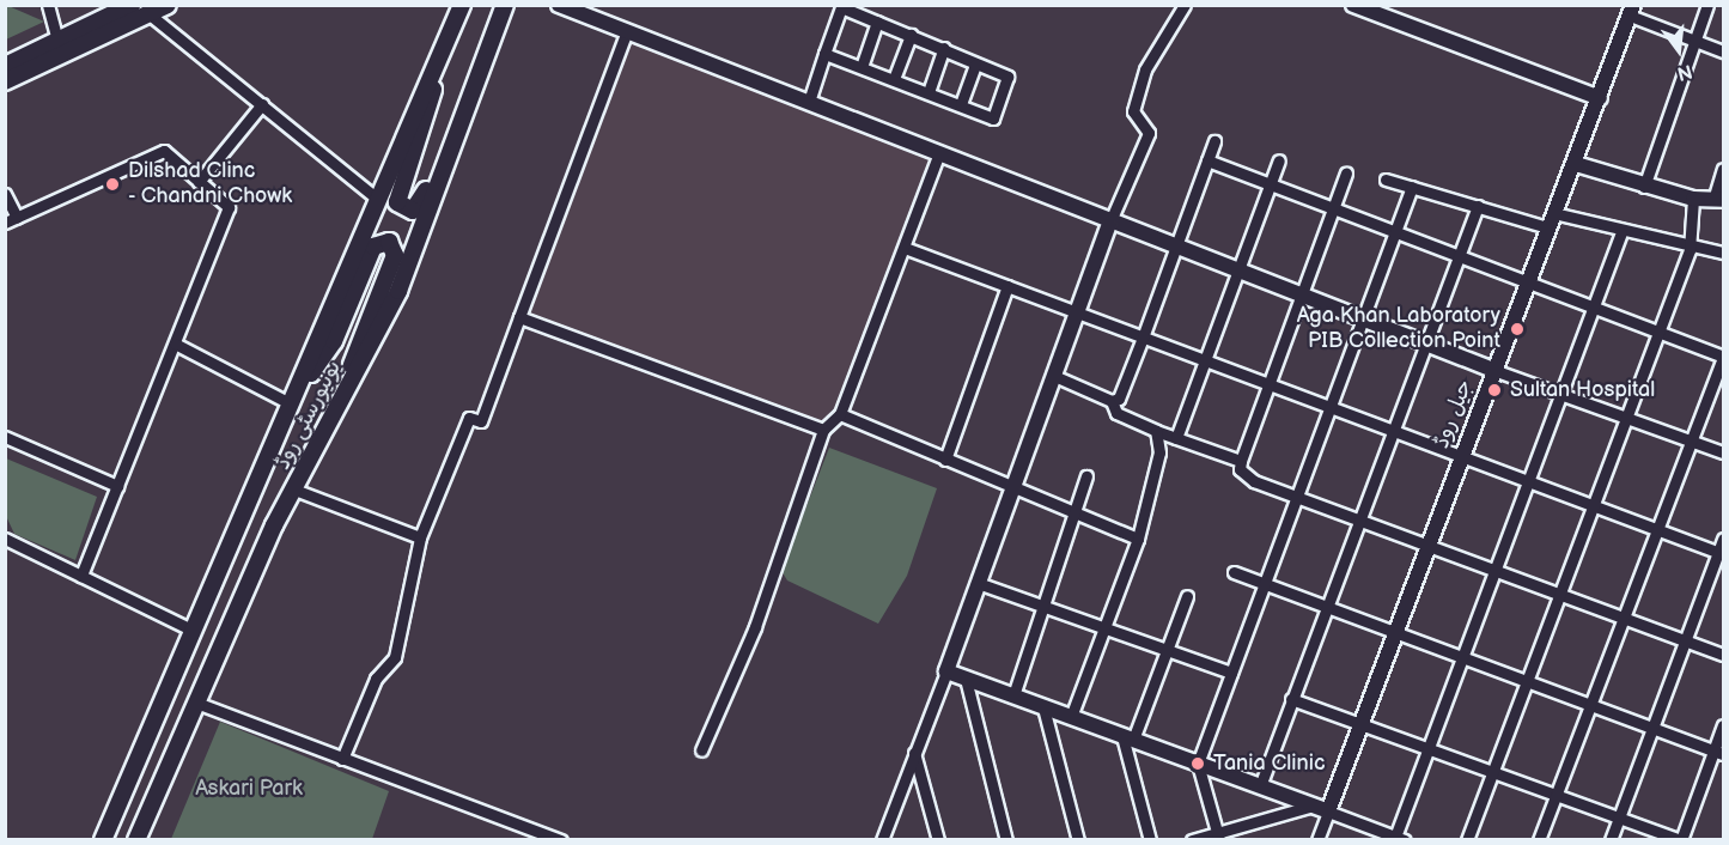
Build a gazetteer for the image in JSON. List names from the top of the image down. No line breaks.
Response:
{"streets":{"main road":["یونیورسٹی روڈ"],"street":["جیل روڈ"]},"parks":["Askari Park"],"places":["Dilshad Clinc - Chandni Chowk","Aga Khan Laboratory PIB Collection Point","Sultan Hospital","Tania Clinic"],"north":"bottom"}
